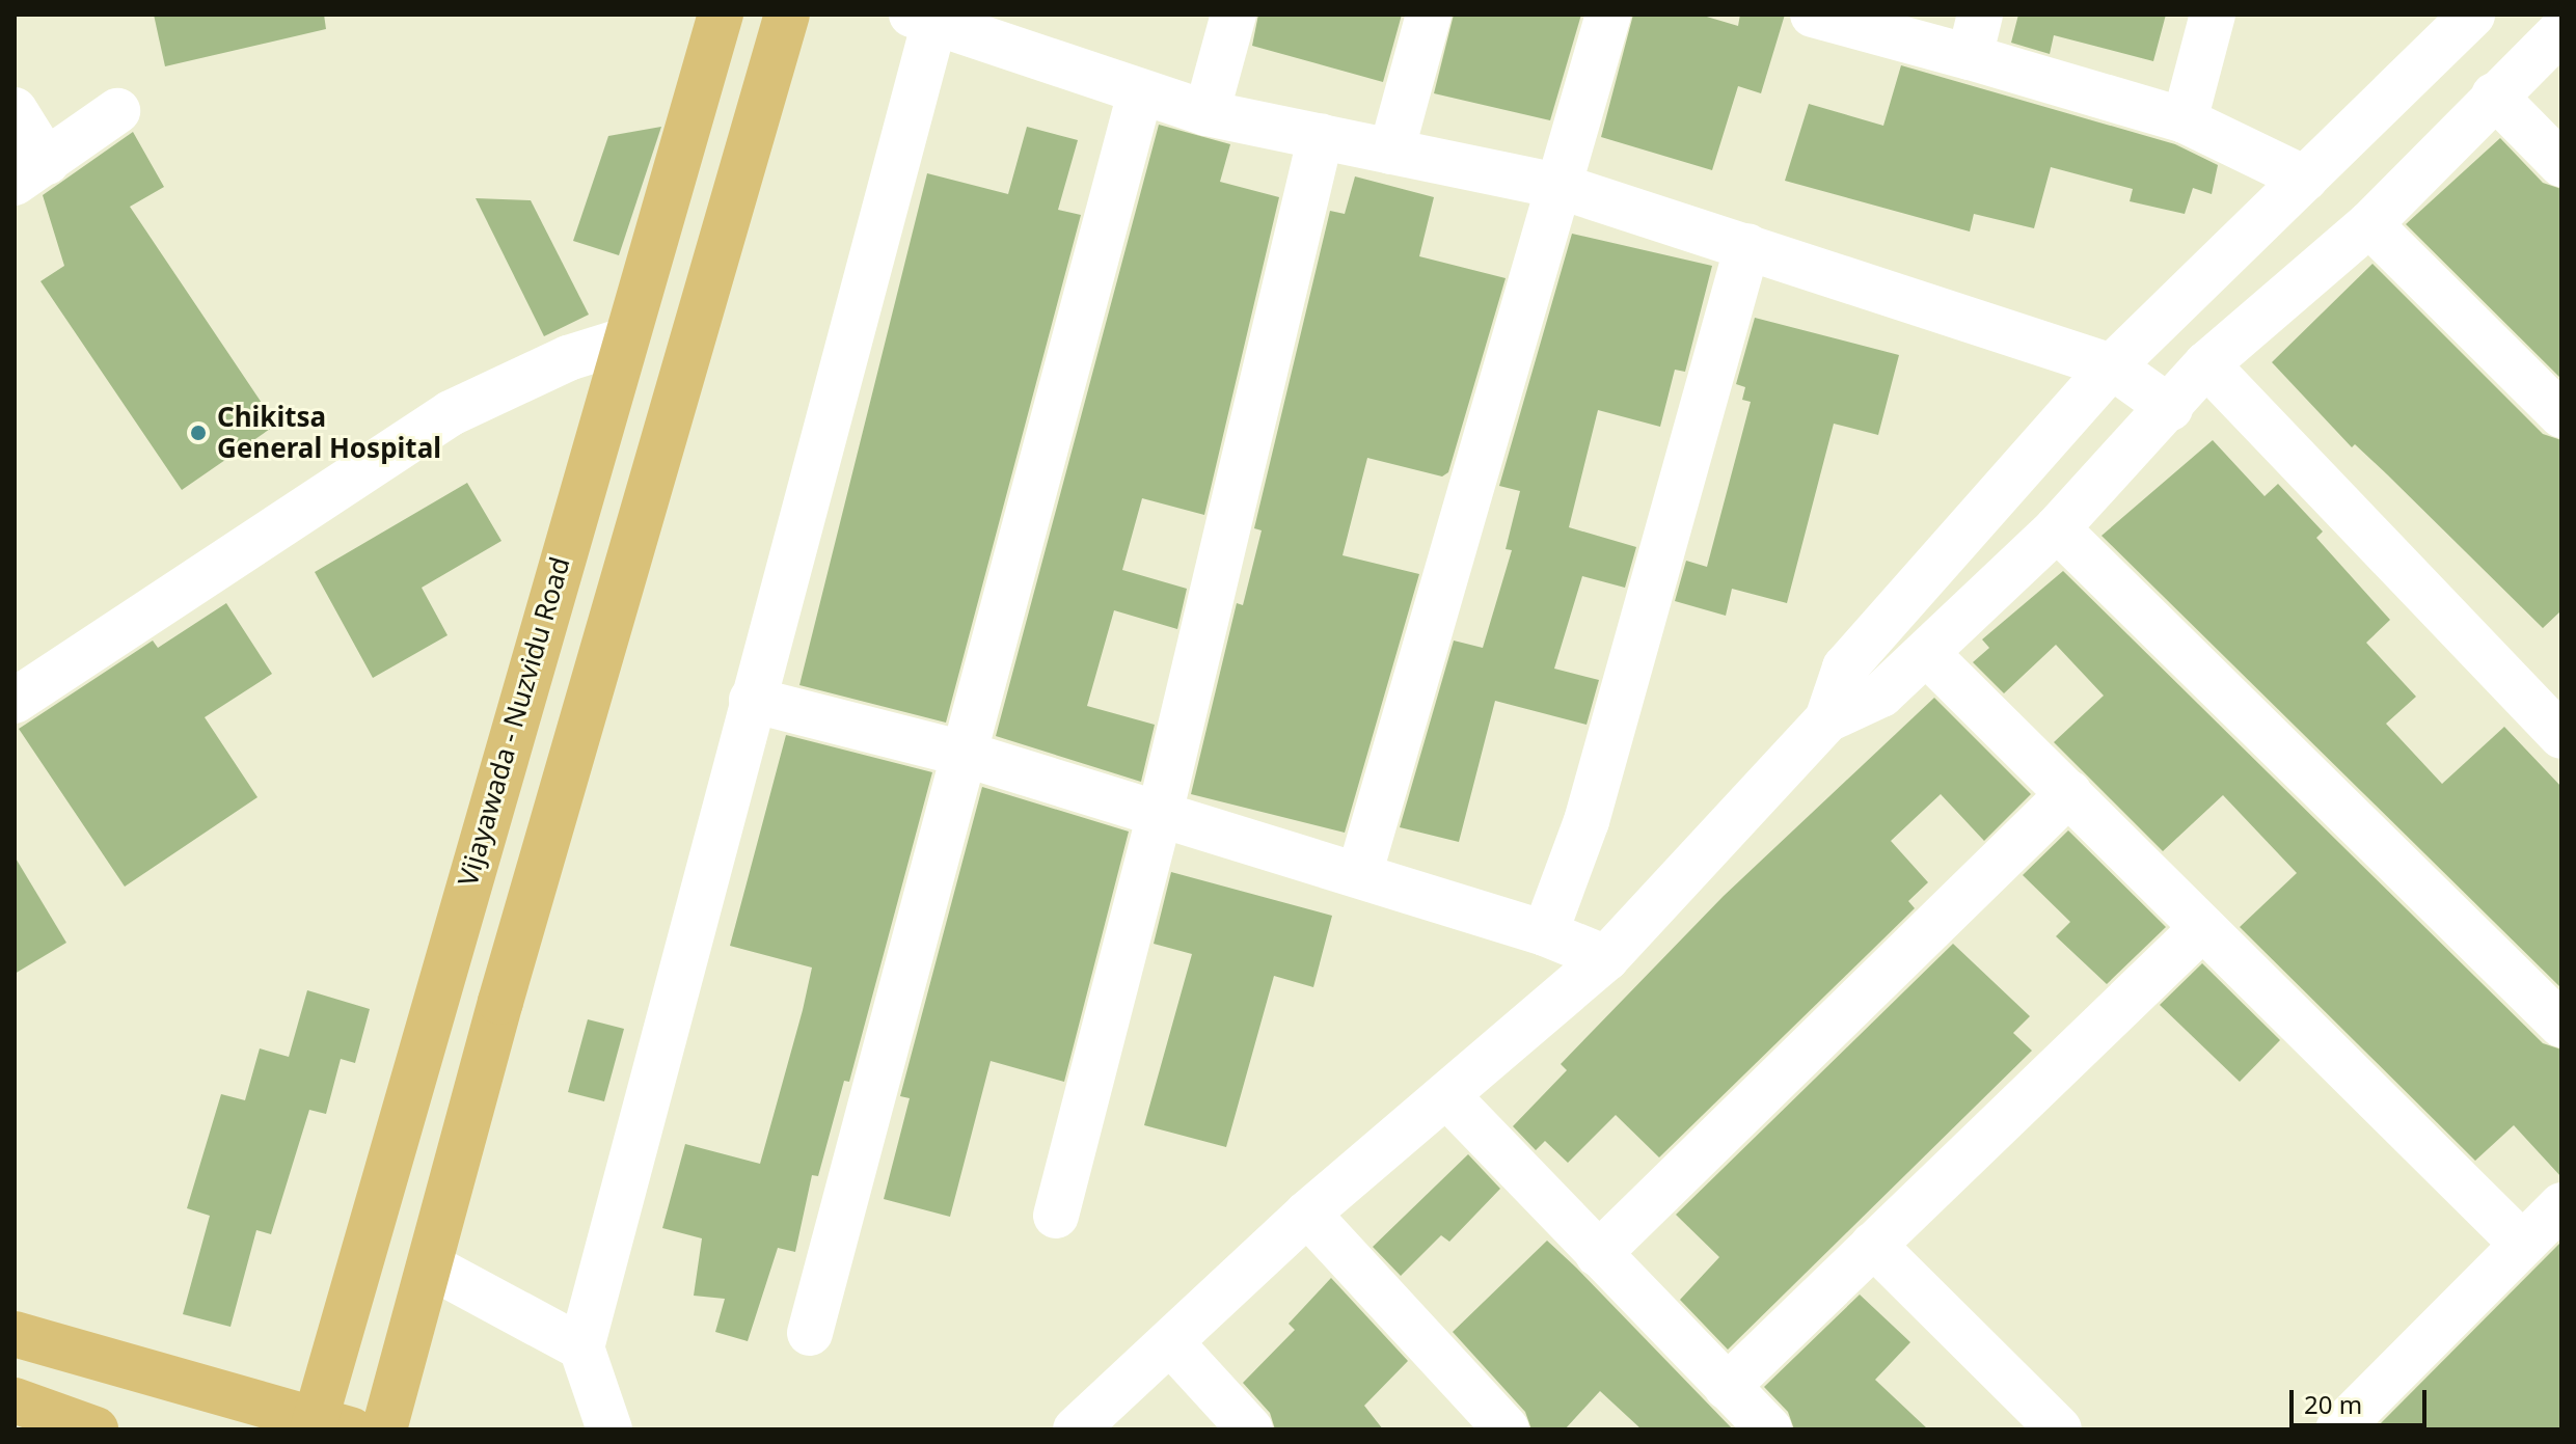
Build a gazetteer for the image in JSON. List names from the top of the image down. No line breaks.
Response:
{"streets":{"main road":["Vijayawada - Nuzvidu Road"]},"places":["Chikitsa General Hospital"],"scale_bar":"20 m"}
